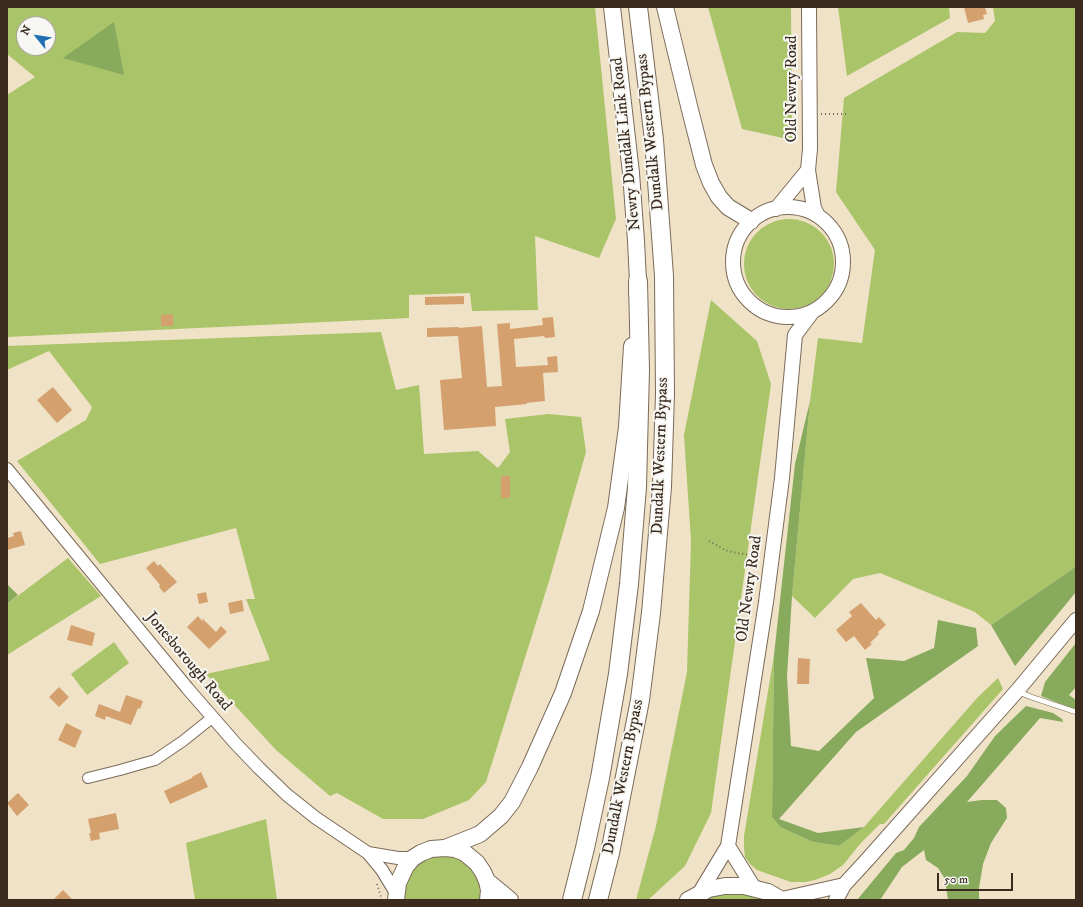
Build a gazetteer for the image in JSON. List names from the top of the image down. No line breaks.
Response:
{"streets":{"highway":["Dundalk Western Bypass"],"main road":["Old Newry Road","Newry Dundalk Link Road"],"street":["Jonesborough Road"]},"crossings":[["Dundalk Western Bypass","Newry Dundalk Link Road"],["Newry Dundalk Link Road","Jonesborough Road"]],"scale_bar":"50 m","north":"top left"}
